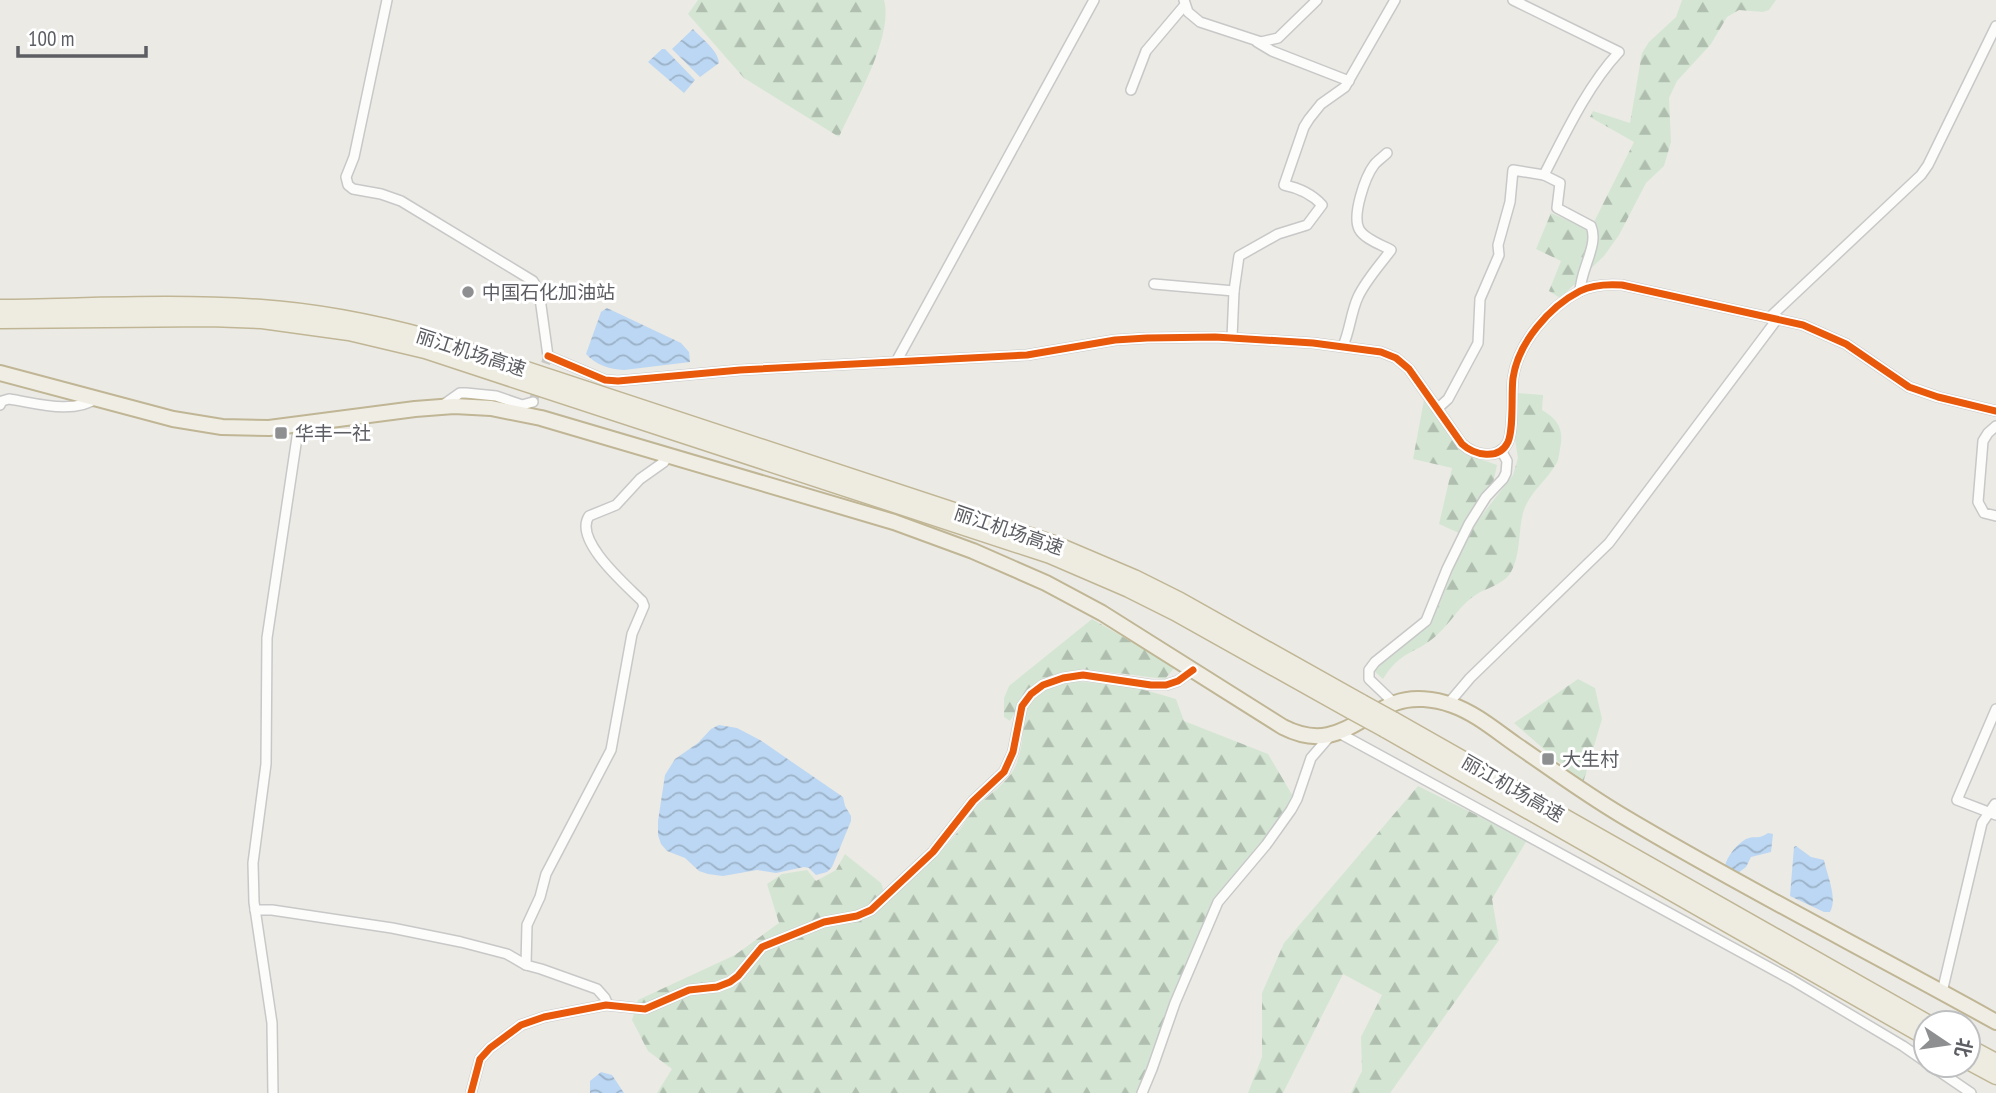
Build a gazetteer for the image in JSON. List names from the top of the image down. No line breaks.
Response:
{"streets":{"highway":["丽江机场高速"]},"places":{"other":["中国石化加油站"],"transit":["华丰一社","大生村"]},"scale_bar":"100 m","north":"right"}
